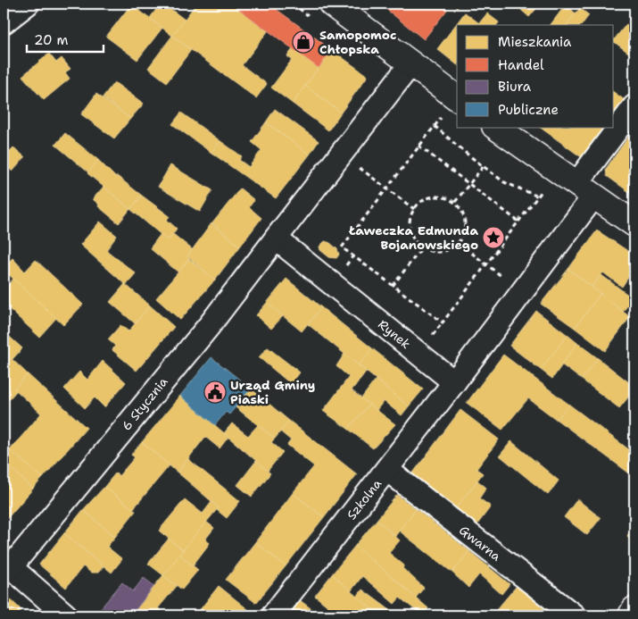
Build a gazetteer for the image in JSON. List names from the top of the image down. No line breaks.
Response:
{"streets":{"street":["Rynek","6 Stycznia","Szkolna","Gwarna"]},"crossings":[["Rynek","6 Stycznia"],["Rynek","Szkolna"],["Szkolna","Gwarna"]],"places":{"shop":["Samopomoc Chłopska"],"place":["Ławeczka Edmunda Bojanowskiego"],"public building":["Urząd Gminy Piaski"]},"legend":["Mieszkania","Handel","Biura","Publiczne"],"scale_bar":"20 m"}
